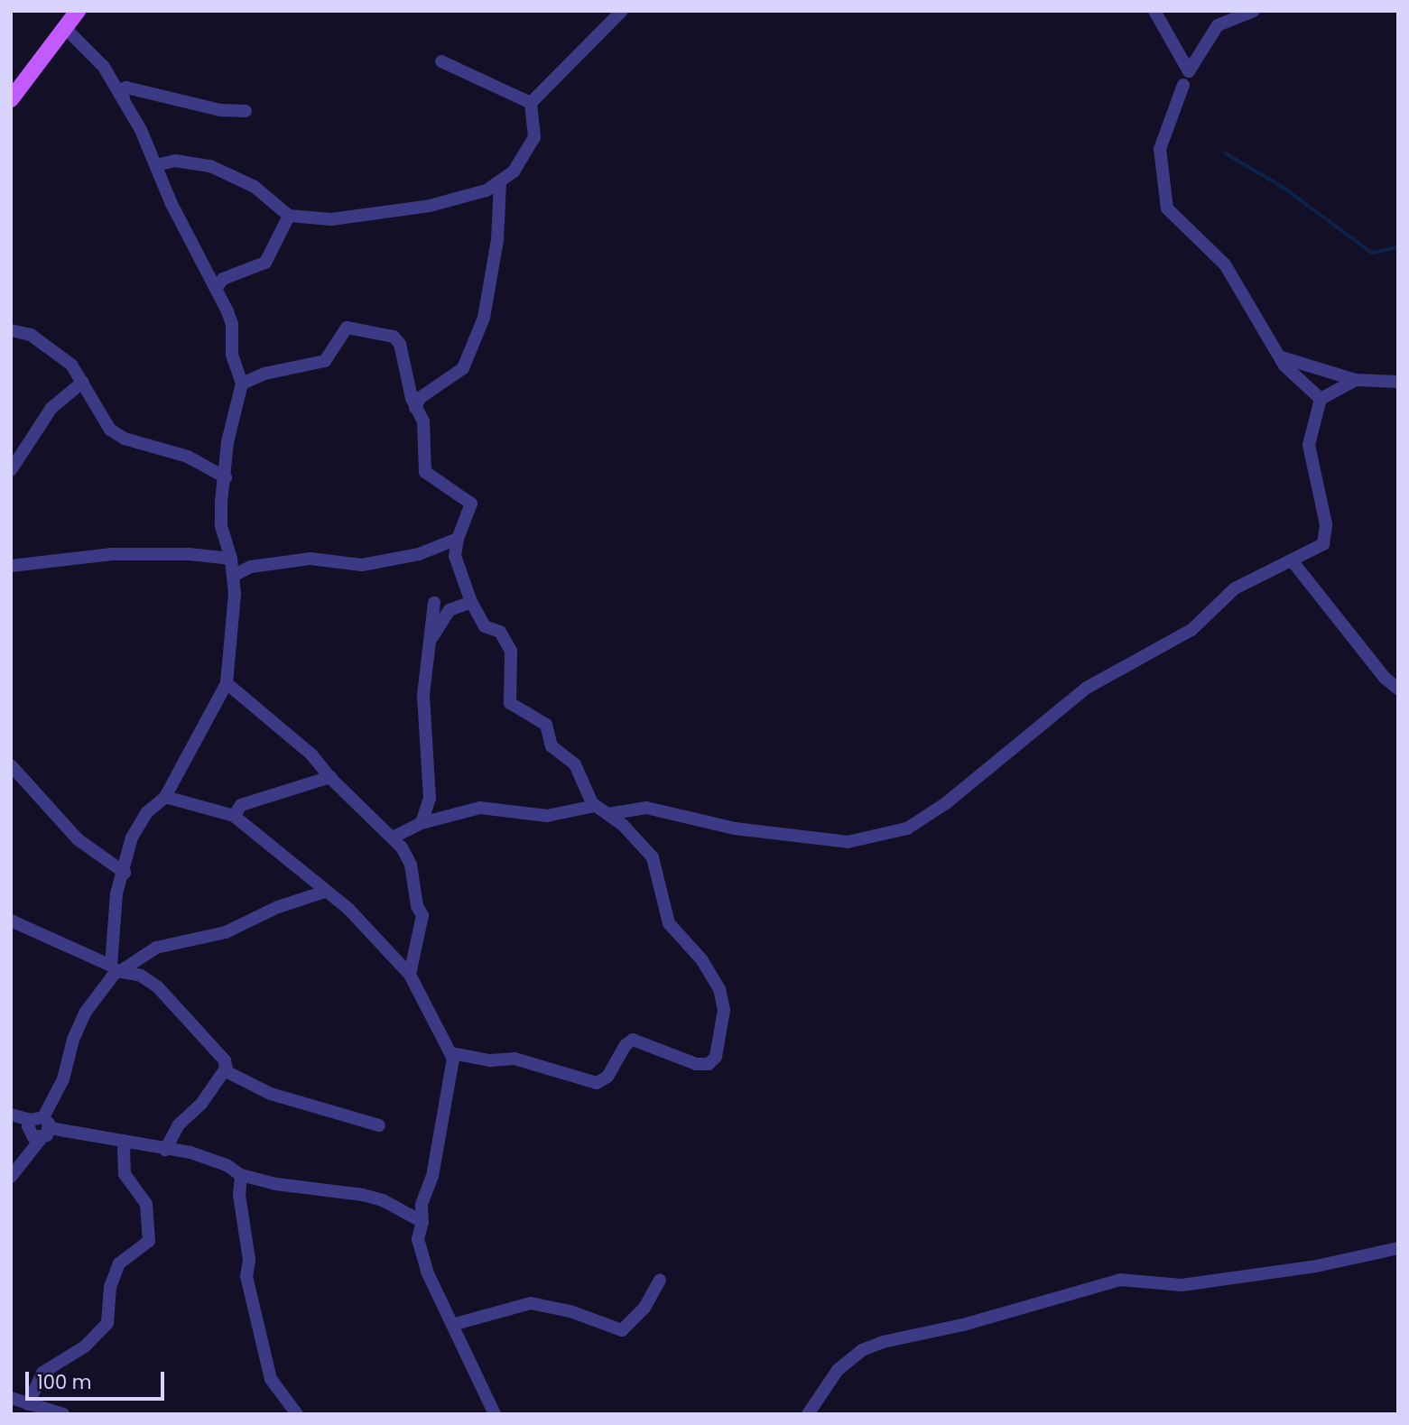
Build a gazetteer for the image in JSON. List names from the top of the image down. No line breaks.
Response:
{"scale_bar":"100 m"}
